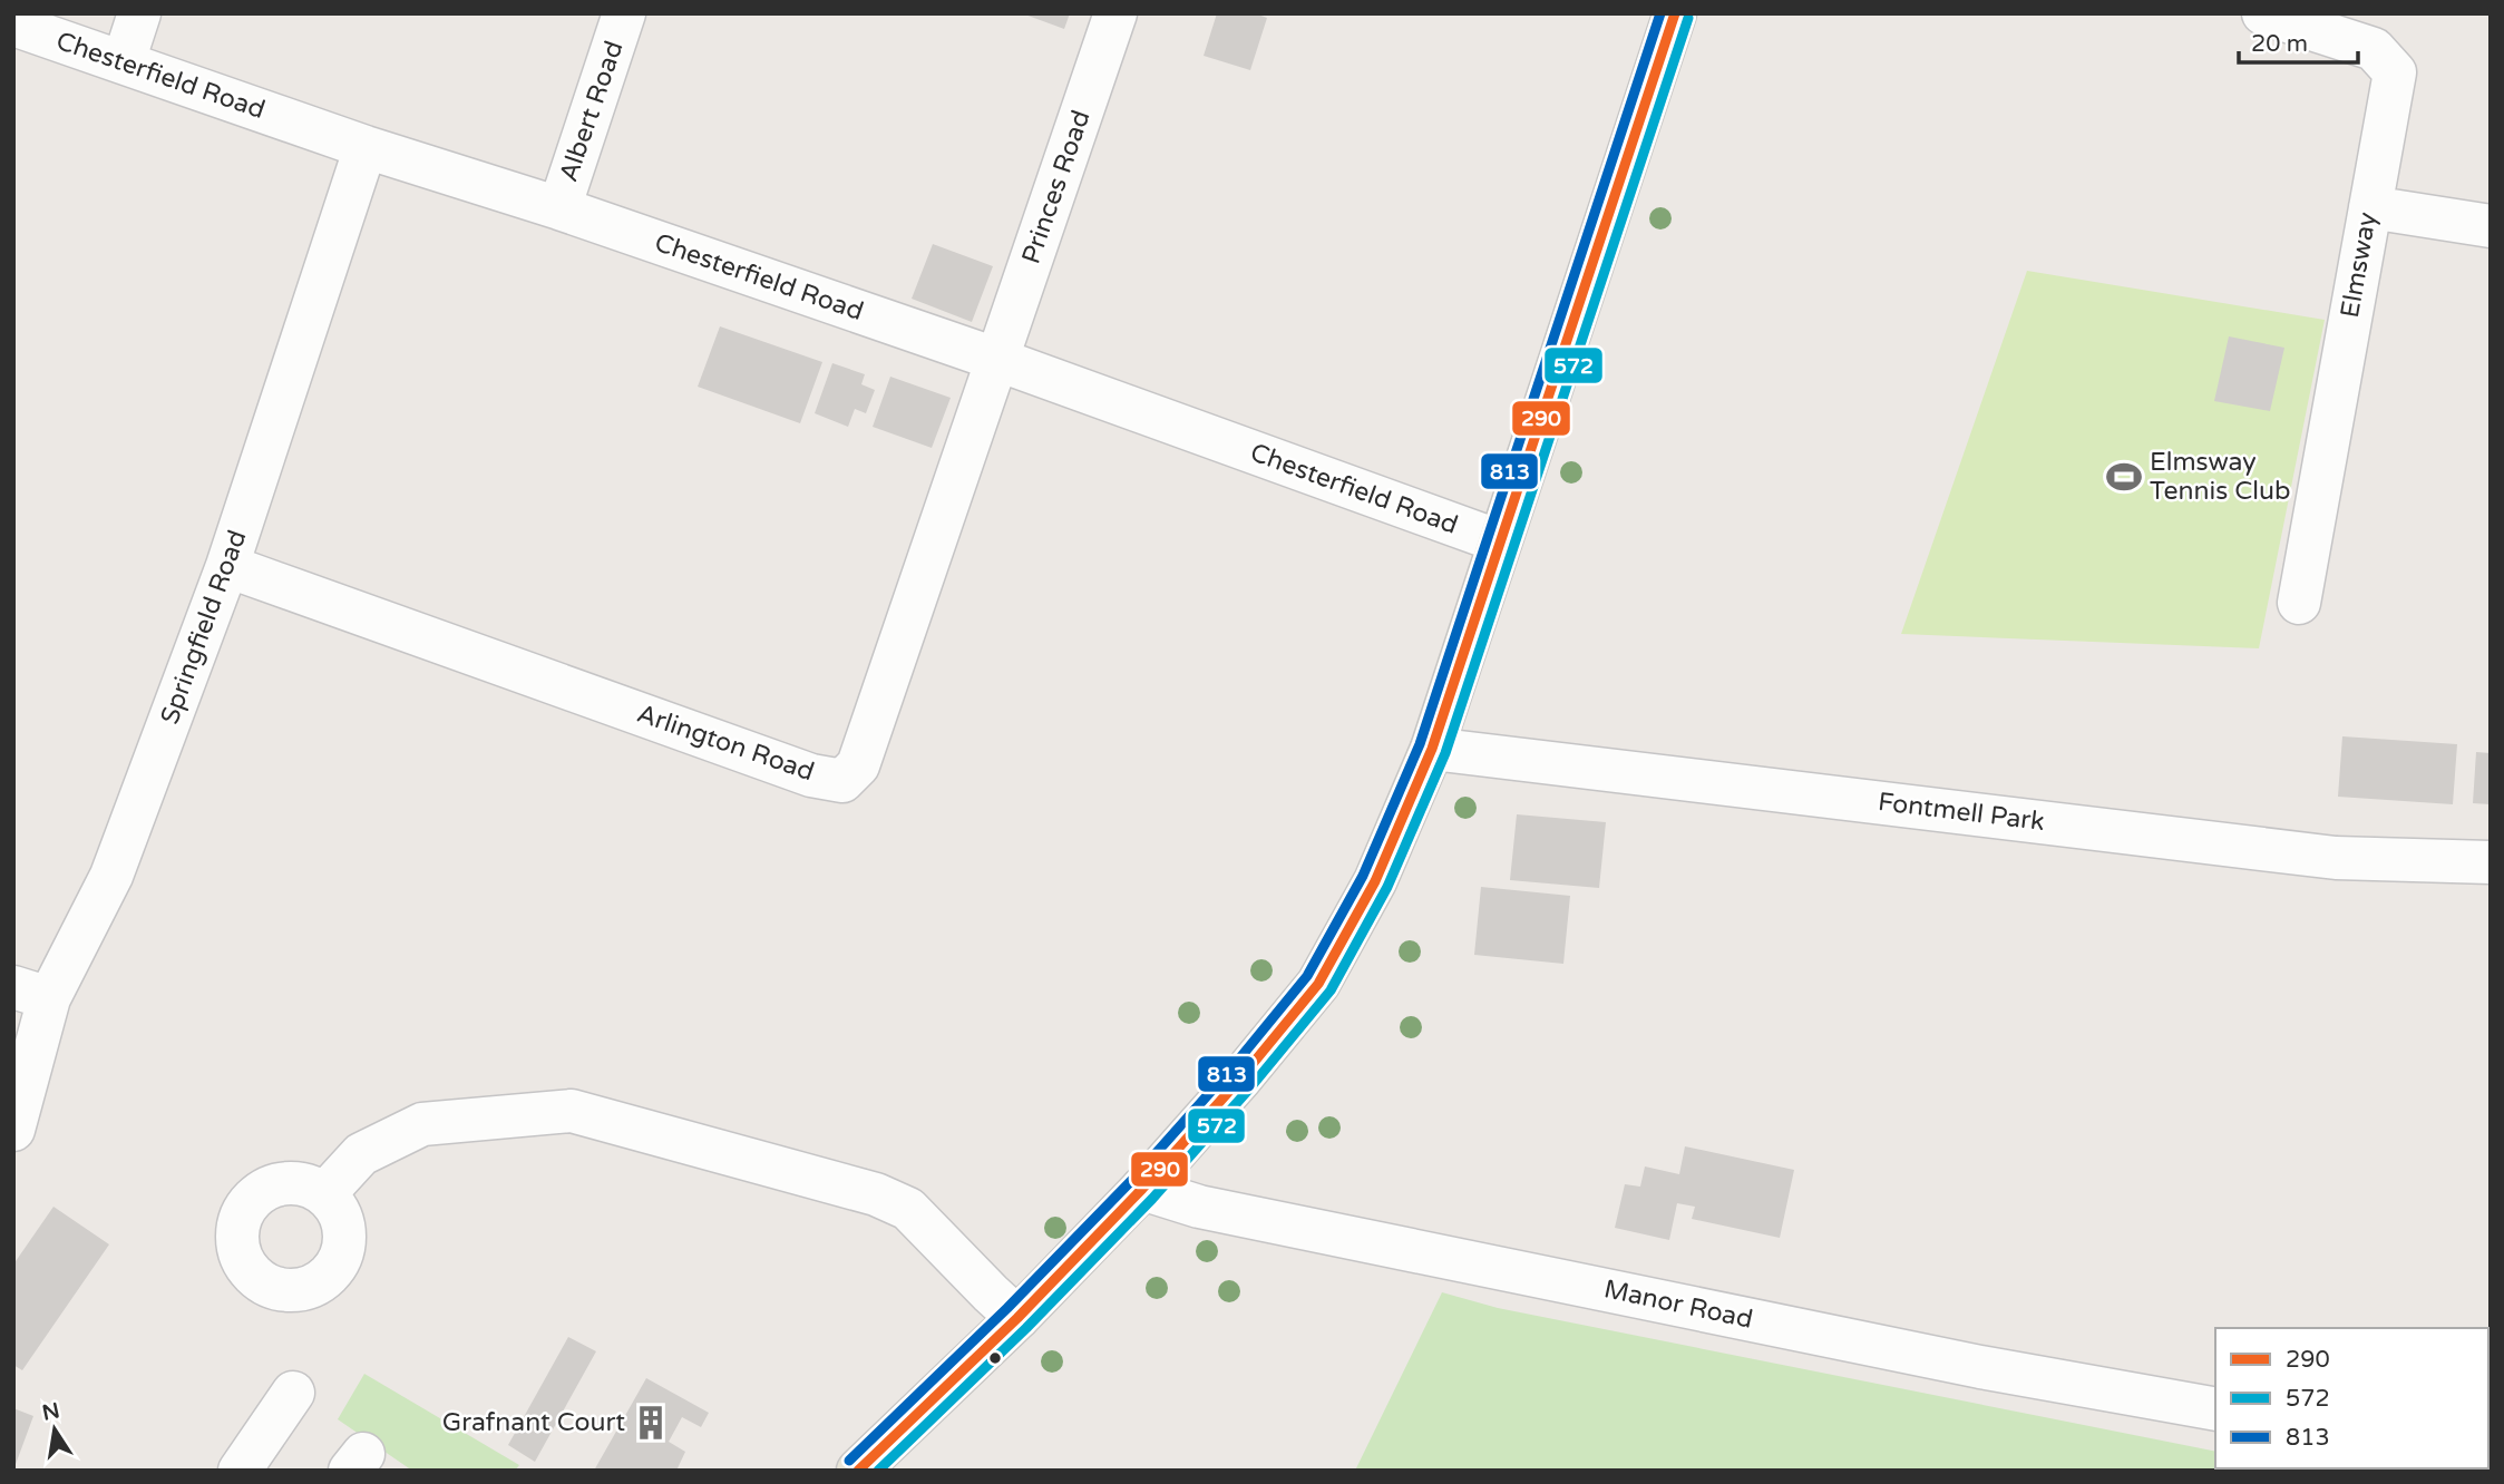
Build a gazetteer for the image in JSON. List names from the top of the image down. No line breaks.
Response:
{"streets":{"street":["Chesterfield Road","Albert Road","Princes Road","Elmsway","Springfield Road","Arlington Road","Fontmell Park","Manor Road"]},"crossings":[["Chesterfield Road","Albert Road"],["Chesterfield Road","Princes Road"],["Chesterfield Road","Springfield Road"],["Chesterfield Road","Arlington Road"],["Princes Road","Arlington Road"],["Springfield Road","Arlington Road"]],"places":{"sports":["Elmsway Tennis Club"],"building":["Grafnant Court"]},"lines":["transit line 290","transit line 813","transit line 572"],"legend":["290","572","813"],"scale_bar":"20 m","north":"top"}
